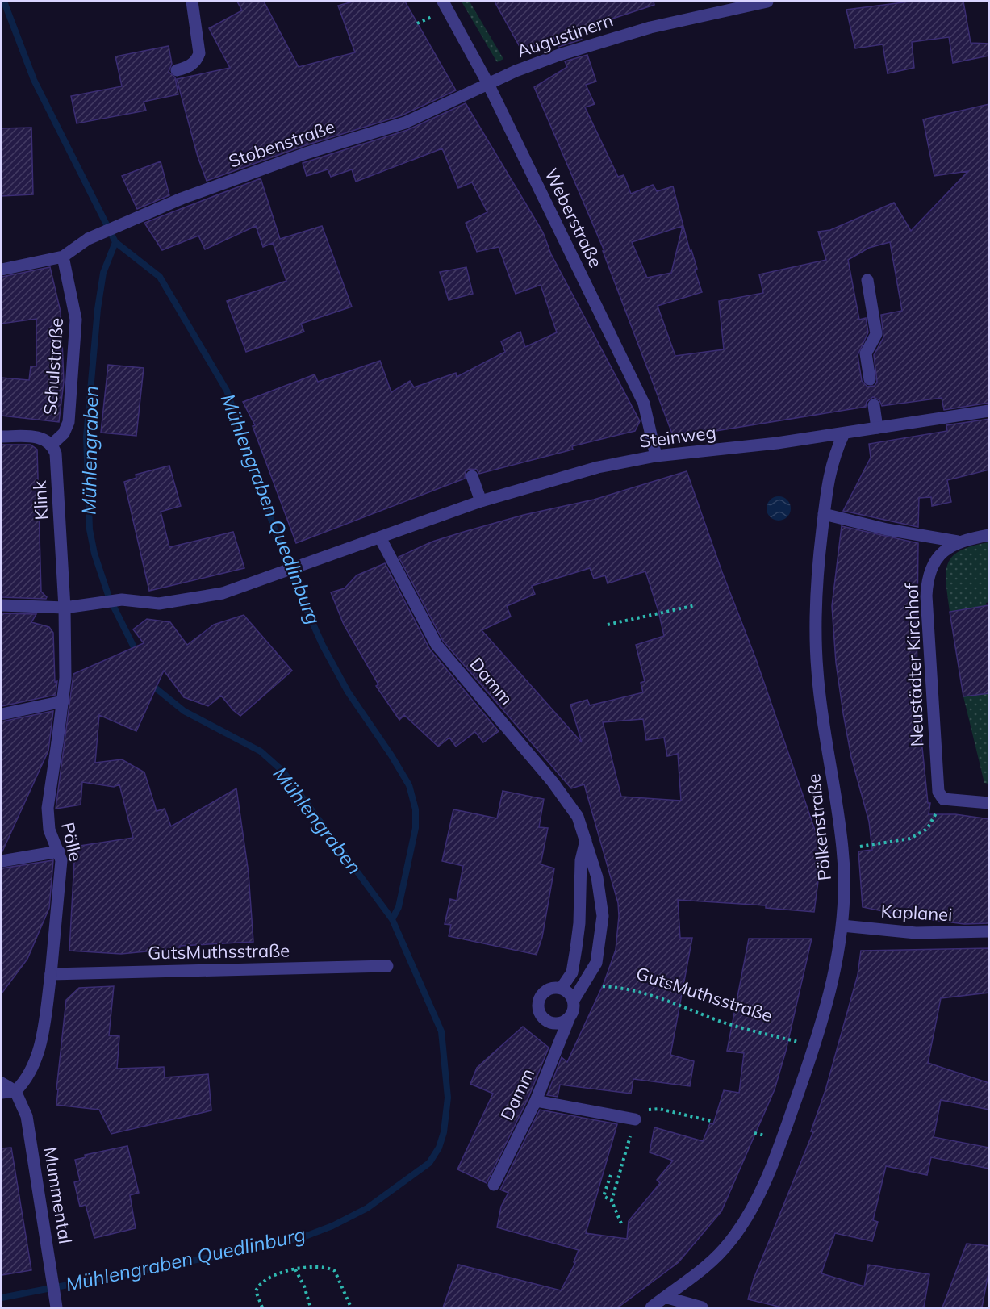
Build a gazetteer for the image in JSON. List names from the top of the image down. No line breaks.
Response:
{"streets":{"street":["Augustinern","Stobenstraße","Weberstraße","Schulstraße","Steinweg","Klink","Neustädter Kirchhof","Damm","Pölkenstraße","Pölle","Kaplanei","GutsMuthsstraße","Mummental"]},"crossings":[["Augustinern","Stobenstraße"],["Augustinern","Weberstraße"],["Stobenstraße","Weberstraße"],["Stobenstraße","Schulstraße"],["Weberstraße","Steinweg"],["Schulstraße","Klink"],["Steinweg","Klink"],["Steinweg","Damm"],["Steinweg","Pölkenstraße"],["Steinweg","Pölle"],["Klink","Pölle"],["Neustädter Kirchhof","Pölkenstraße"],["Damm","GutsMuthsstraße"],["Pölkenstraße","Kaplanei"],["Pölkenstraße","GutsMuthsstraße"],["Pölle","GutsMuthsstraße"],["Pölle","Mummental"]],"water":["Mühlengraben","Mühlengraben Quedlinburg"]}
